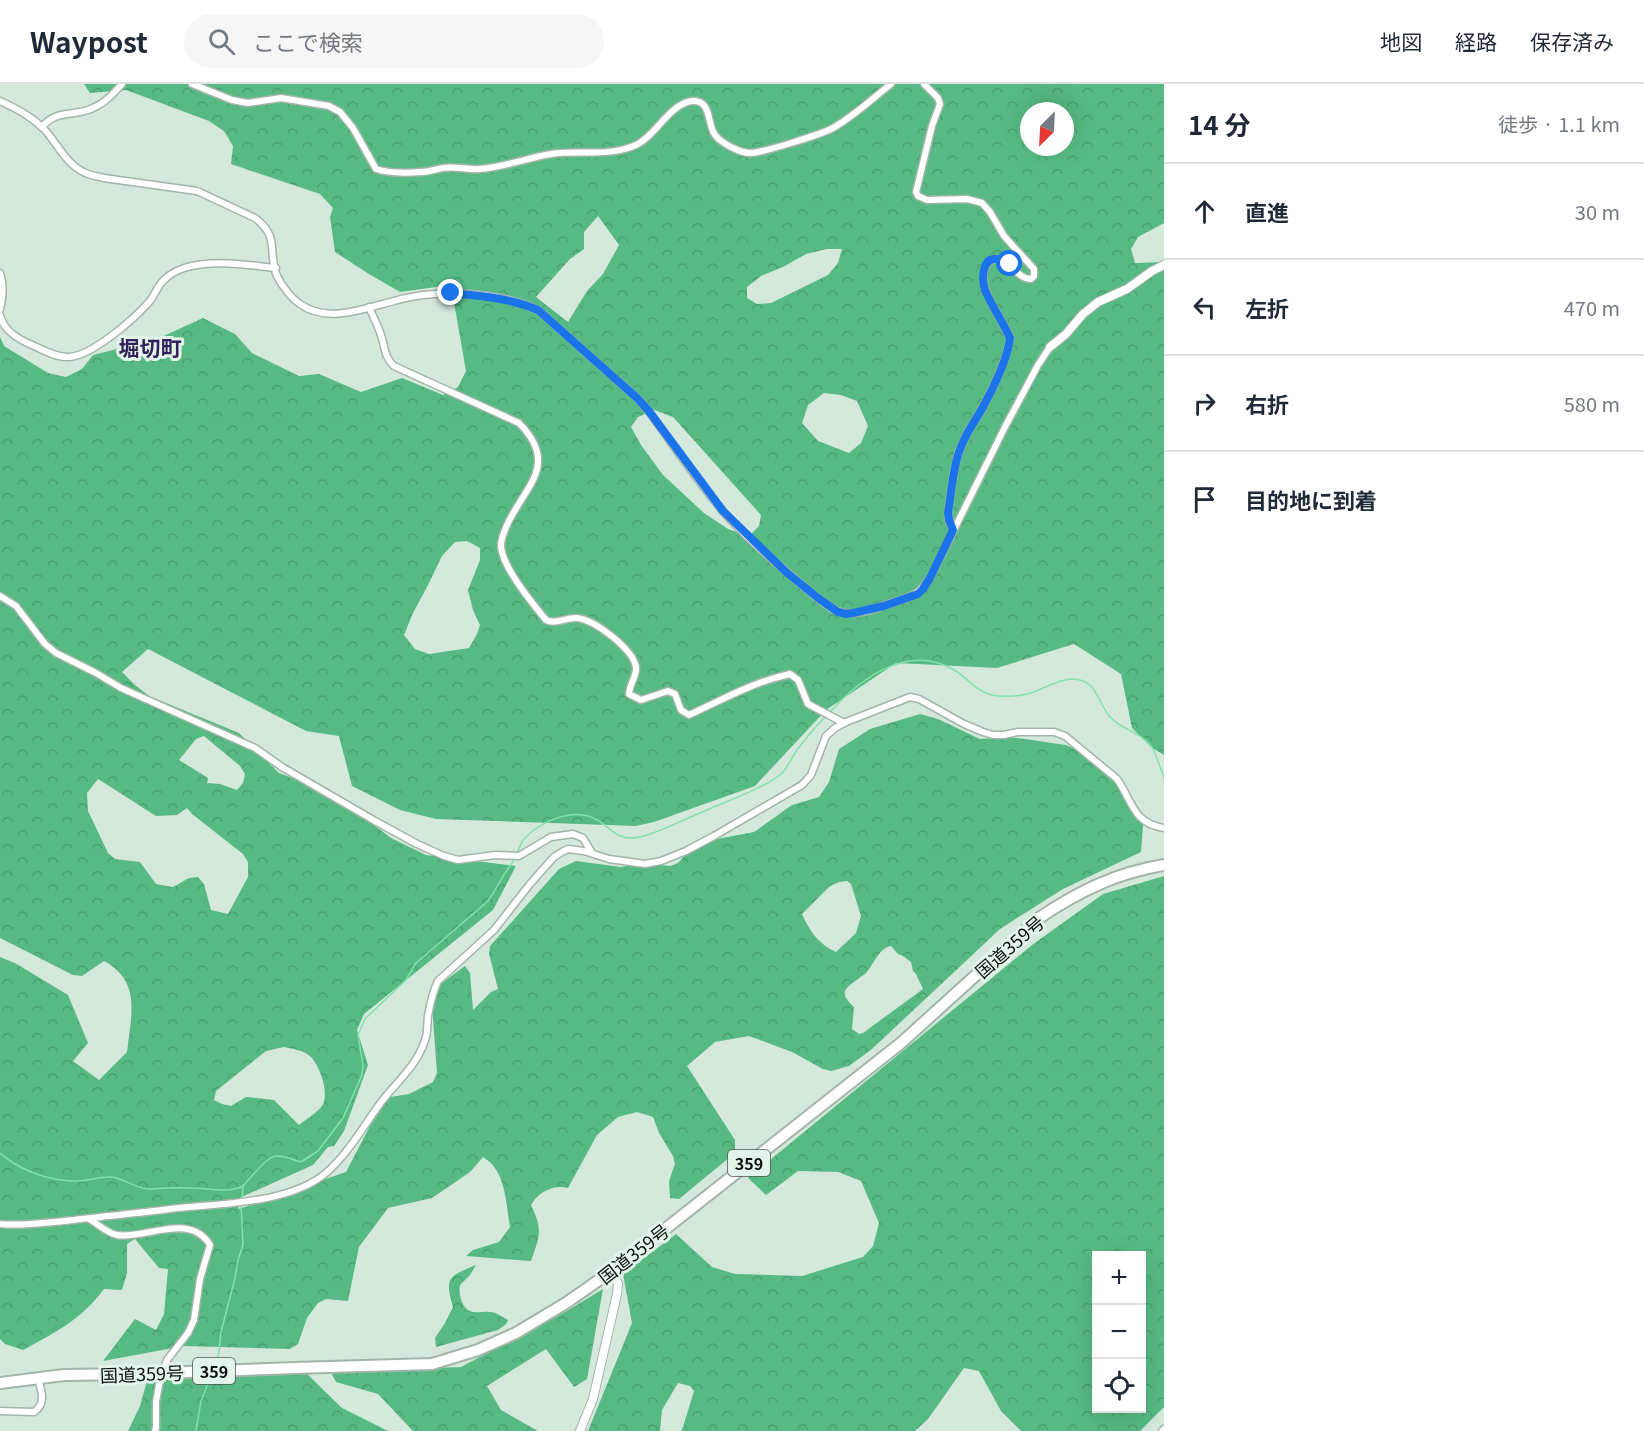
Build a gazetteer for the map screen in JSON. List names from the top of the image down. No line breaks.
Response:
{"streets":{"highway":["国道359号","359"]},"districts":["堀切町"],"north":"bottom left","page":{"header":"Waypost","search":"ここで検索","nav":["地図","経路","保存済み"],"heading":["14 分","徒歩 · 1.1 km"],"list":[["直進","30 m"],["左折","470 m"],["右折","580 m"],"目的地に到着"],"map_buttons":["+","−"]}}
